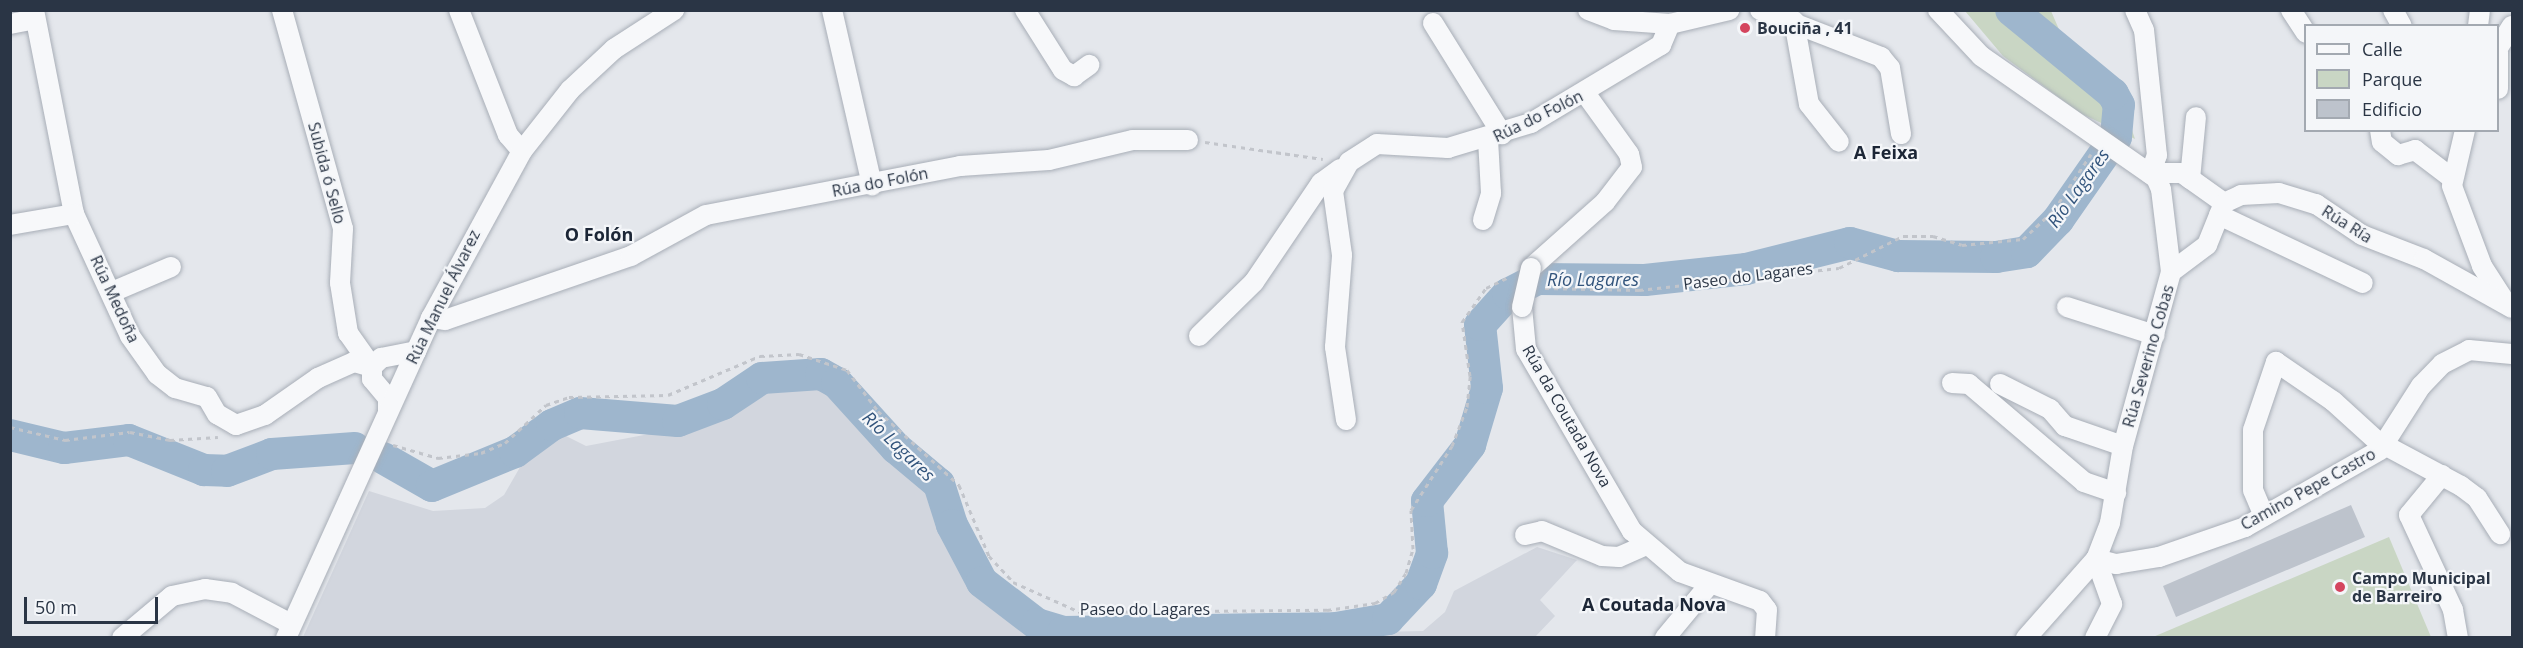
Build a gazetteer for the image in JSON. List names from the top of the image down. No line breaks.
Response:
{"streets":{"street":["Rúa do Folón","Subida ó Sello","Rúa Ría","Rúa Manuel Álvarez","Rúa Medoña","Rúa Severino Cobas","Rúa da Coutada Nova","Camino Pepe Castro"],"path":["Paseo do Lagares"]},"crossings":[["Rúa do Folón","Rúa Manuel Álvarez"],["Rúa do Folón","Rúa da Coutada Nova"],["Subida ó Sello","Rúa Manuel Álvarez"],["Subida ó Sello","Rúa Medoña"],["Paseo do Lagares","Rúa Manuel Álvarez"],["Rúa Manuel Álvarez","Rúa Medoña"],["Rúa Severino Cobas","Camino Pepe Castro"]],"districts":["A Feixa","O Folón","A Coutada Nova"],"water":["Río Lagares"],"places":["Bouciña , 41","Campo Municipal de Barreiro"],"legend":["Calle","Parque","Edificio"],"scale_bar":"50 m"}
